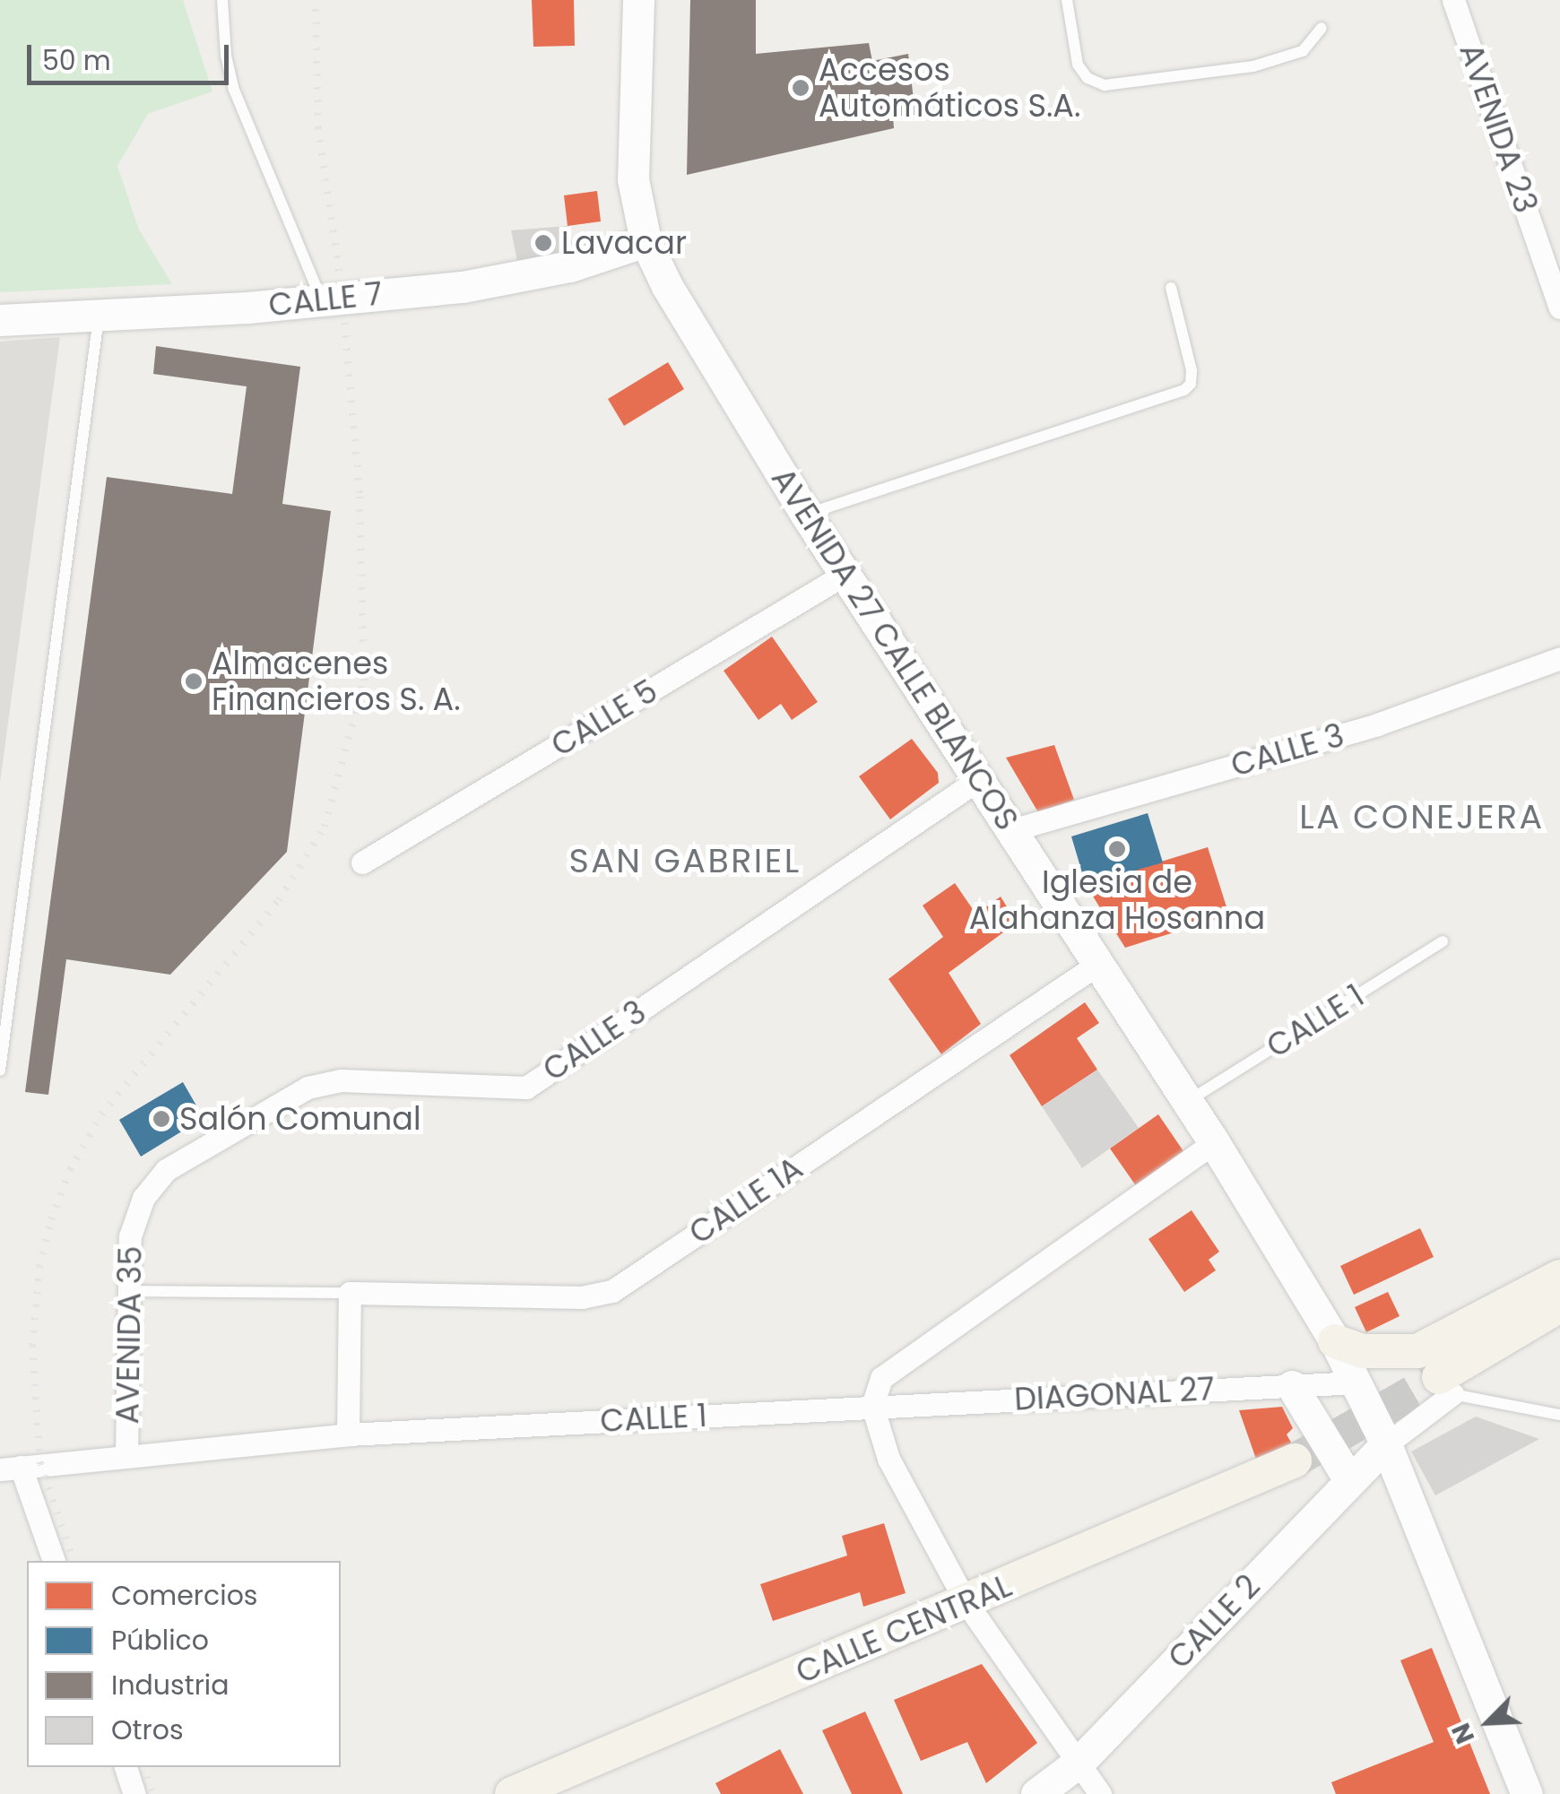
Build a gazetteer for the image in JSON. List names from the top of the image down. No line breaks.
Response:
{"streets":{"main road":["CALLE 7","AVENIDA 27 CALLE BLANCOS","CALLE 2","CALLE CENTRAL"],"street":["AVENIDA 23","CALLE 5","CALLE 3","CALLE 1","CALLE 1A","AVENIDA 35","DIAGONAL 27"]},"crossings":[["CALLE 7","AVENIDA 27 CALLE BLANCOS"],["AVENIDA 27 CALLE BLANCOS","CALLE 5"],["AVENIDA 27 CALLE BLANCOS","CALLE 3"],["AVENIDA 27 CALLE BLANCOS","CALLE 1"],["AVENIDA 27 CALLE BLANCOS","CALLE 1A"],["AVENIDA 27 CALLE BLANCOS","DIAGONAL 27"],["AVENIDA 27 CALLE BLANCOS","CALLE 2"],["CALLE 3","AVENIDA 35"],["CALLE 1","AVENIDA 35"],["CALLE 1","DIAGONAL 27"]],"districts":["LA CONEJERA","SAN GABRIEL"],"places":["Accesos Automáticos S.A.","Lavacar","Almacenes Financieros S. A.","Iglesia de Alahanza Hosanna","Salón Comunal"],"legend":["Comercios","Público","Industria","Otros"],"scale_bar":"50 m","north":"bottom left"}
